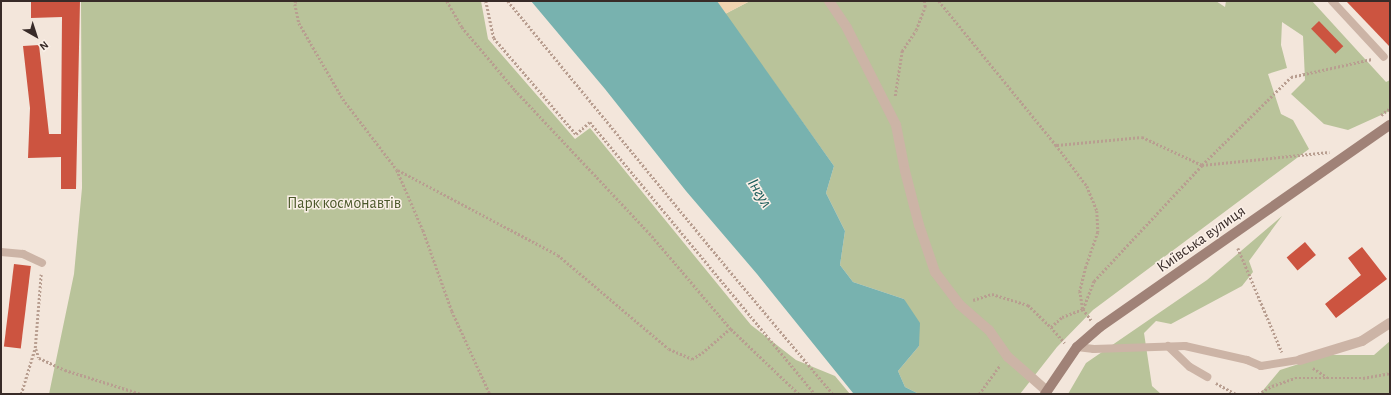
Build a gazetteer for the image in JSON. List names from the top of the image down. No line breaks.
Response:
{"streets":{"street":["Київська вулиця"]},"water":["Інгул"],"parks":["Парк космонавтів"],"north":"bottom right"}
